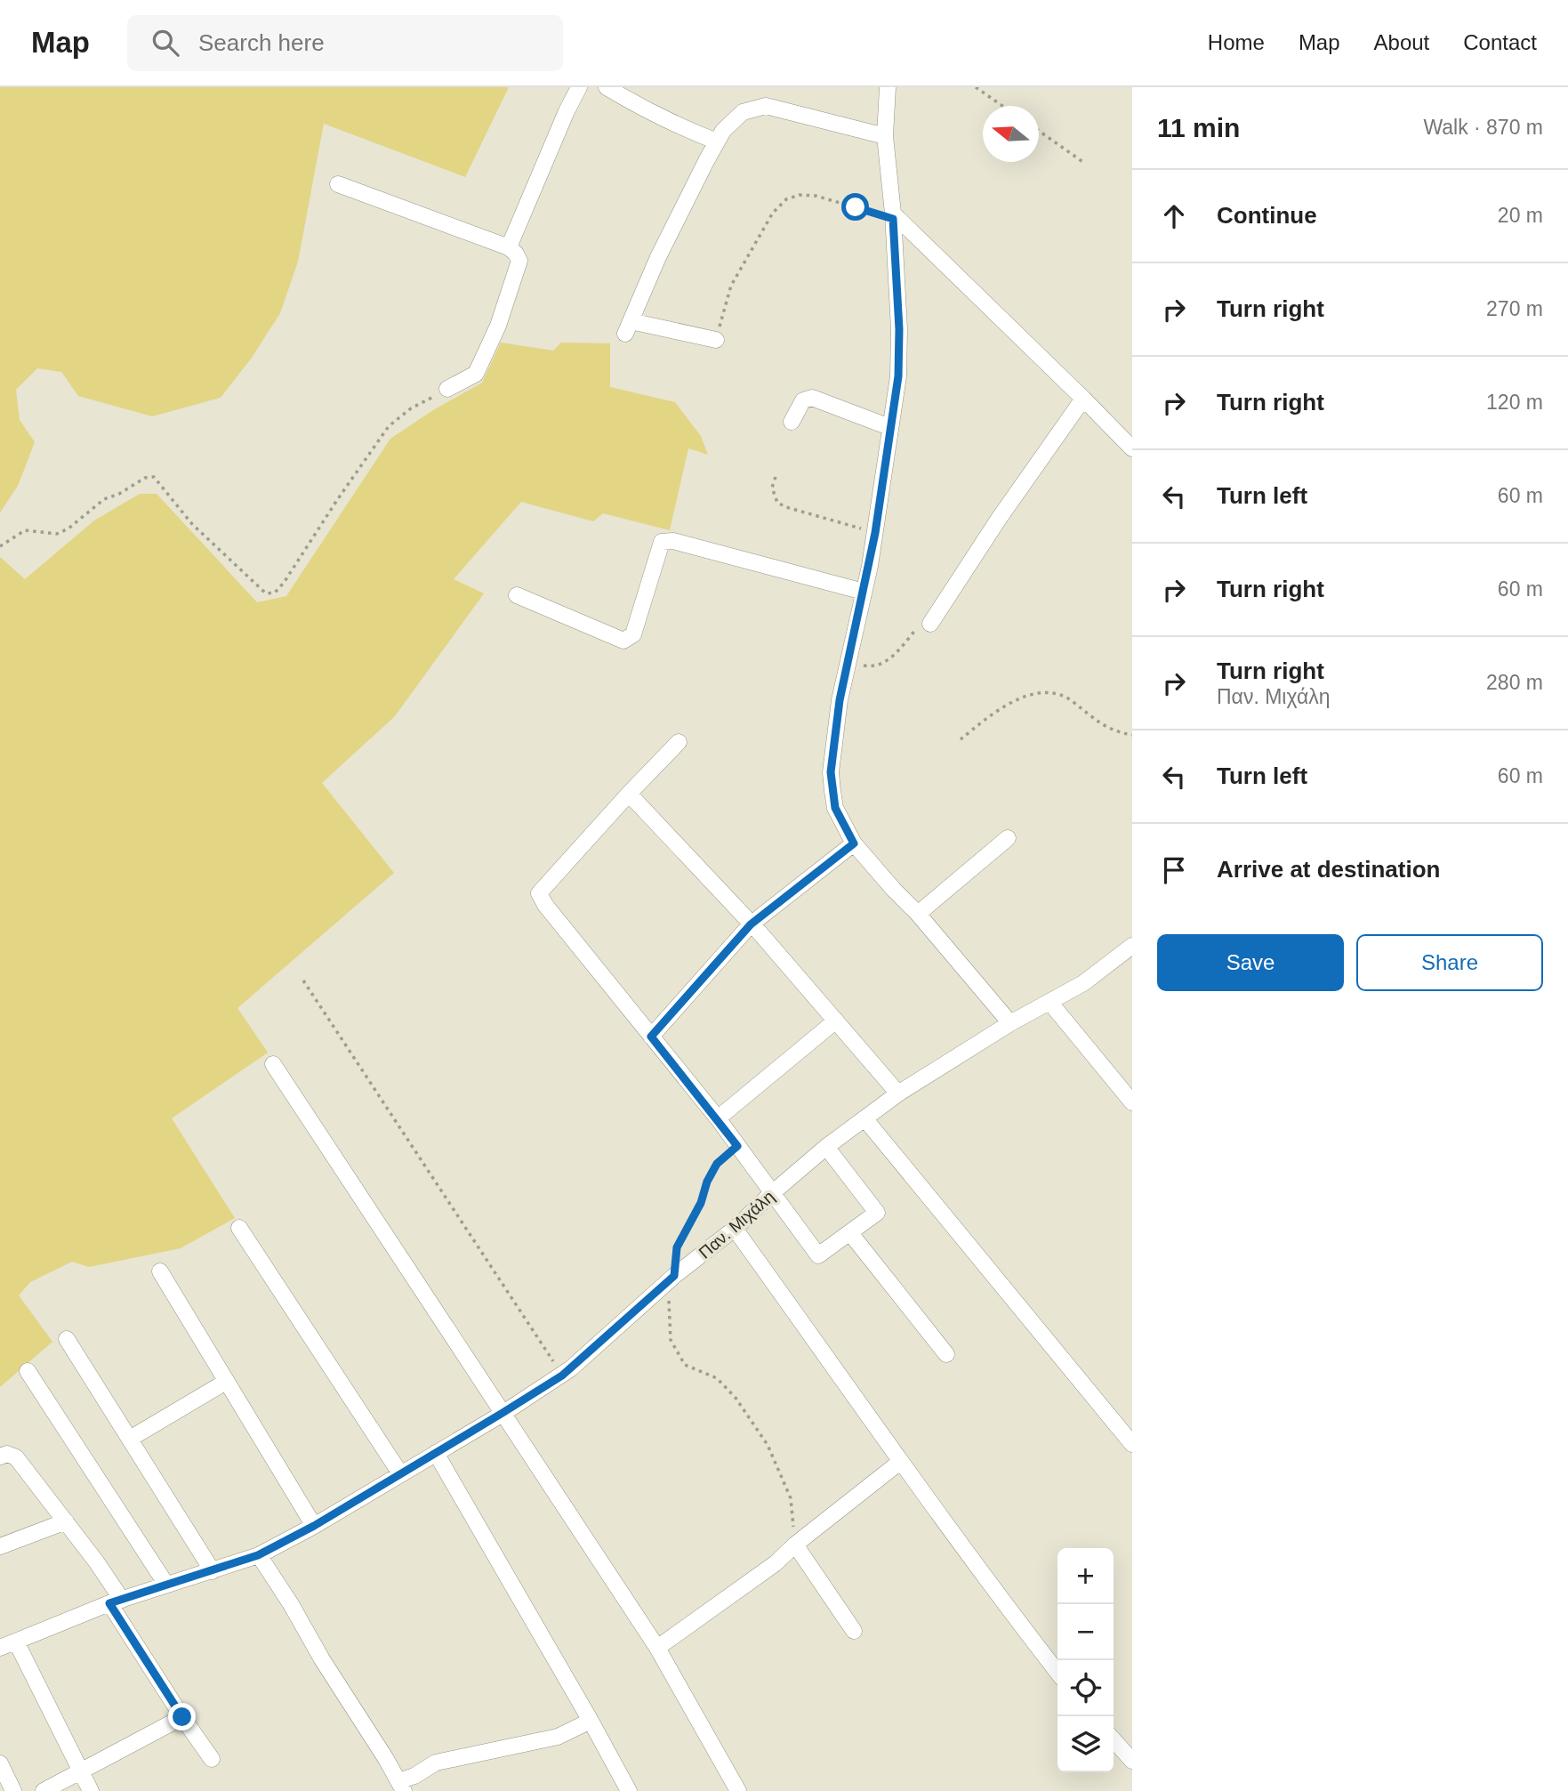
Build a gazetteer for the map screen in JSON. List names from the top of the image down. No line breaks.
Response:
{"streets":{"street":["Παν. Μιχάλη"]},"north":"left","page":{"header":"Map","search":"Search here","nav":["Home","Map","About","Contact"],"heading":["11 min","Walk · 870 m"],"list":[["Continue","20 m"],["Turn right","270 m"],["Turn right","120 m"],["Turn left","60 m"],["Turn right","60 m"],["Turn right","Παν. Μιχάλη","280 m"],["Turn left","60 m"],"Arrive at destination"],"buttons":["Save","Share"],"map_buttons":["+","−"]}}
